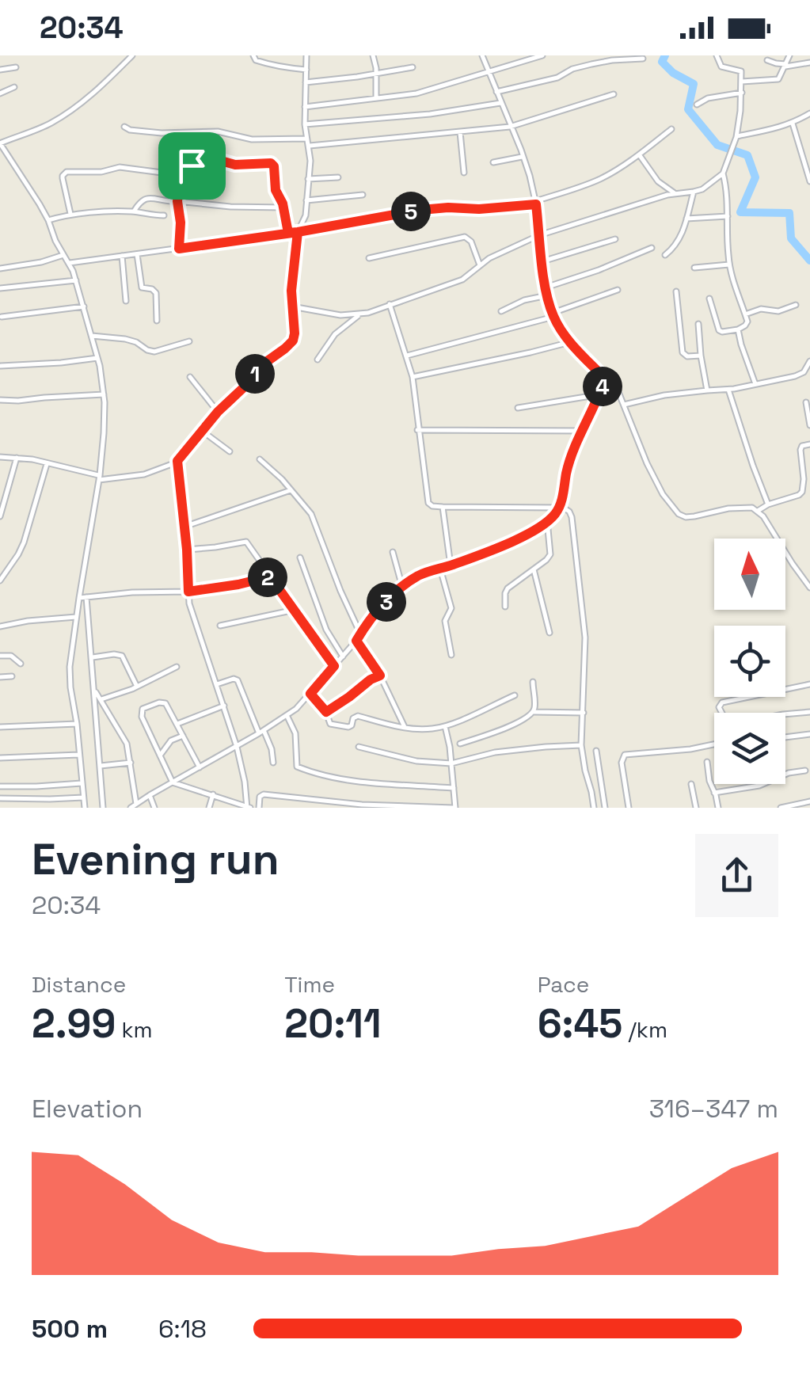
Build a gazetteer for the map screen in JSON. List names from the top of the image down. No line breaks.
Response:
{"north":"top","page":{"status":"20:34","pins":["5","1","4","2","3"],"heading":["Evening run","20:34"],"stats":[["Distance","2.99 km"],["Time","20:11"],["Pace","6:45 /km"]],"chart":["Elevation","316–347 m"],"list":[{"name":"500 m","note":"6:18"}]}}
